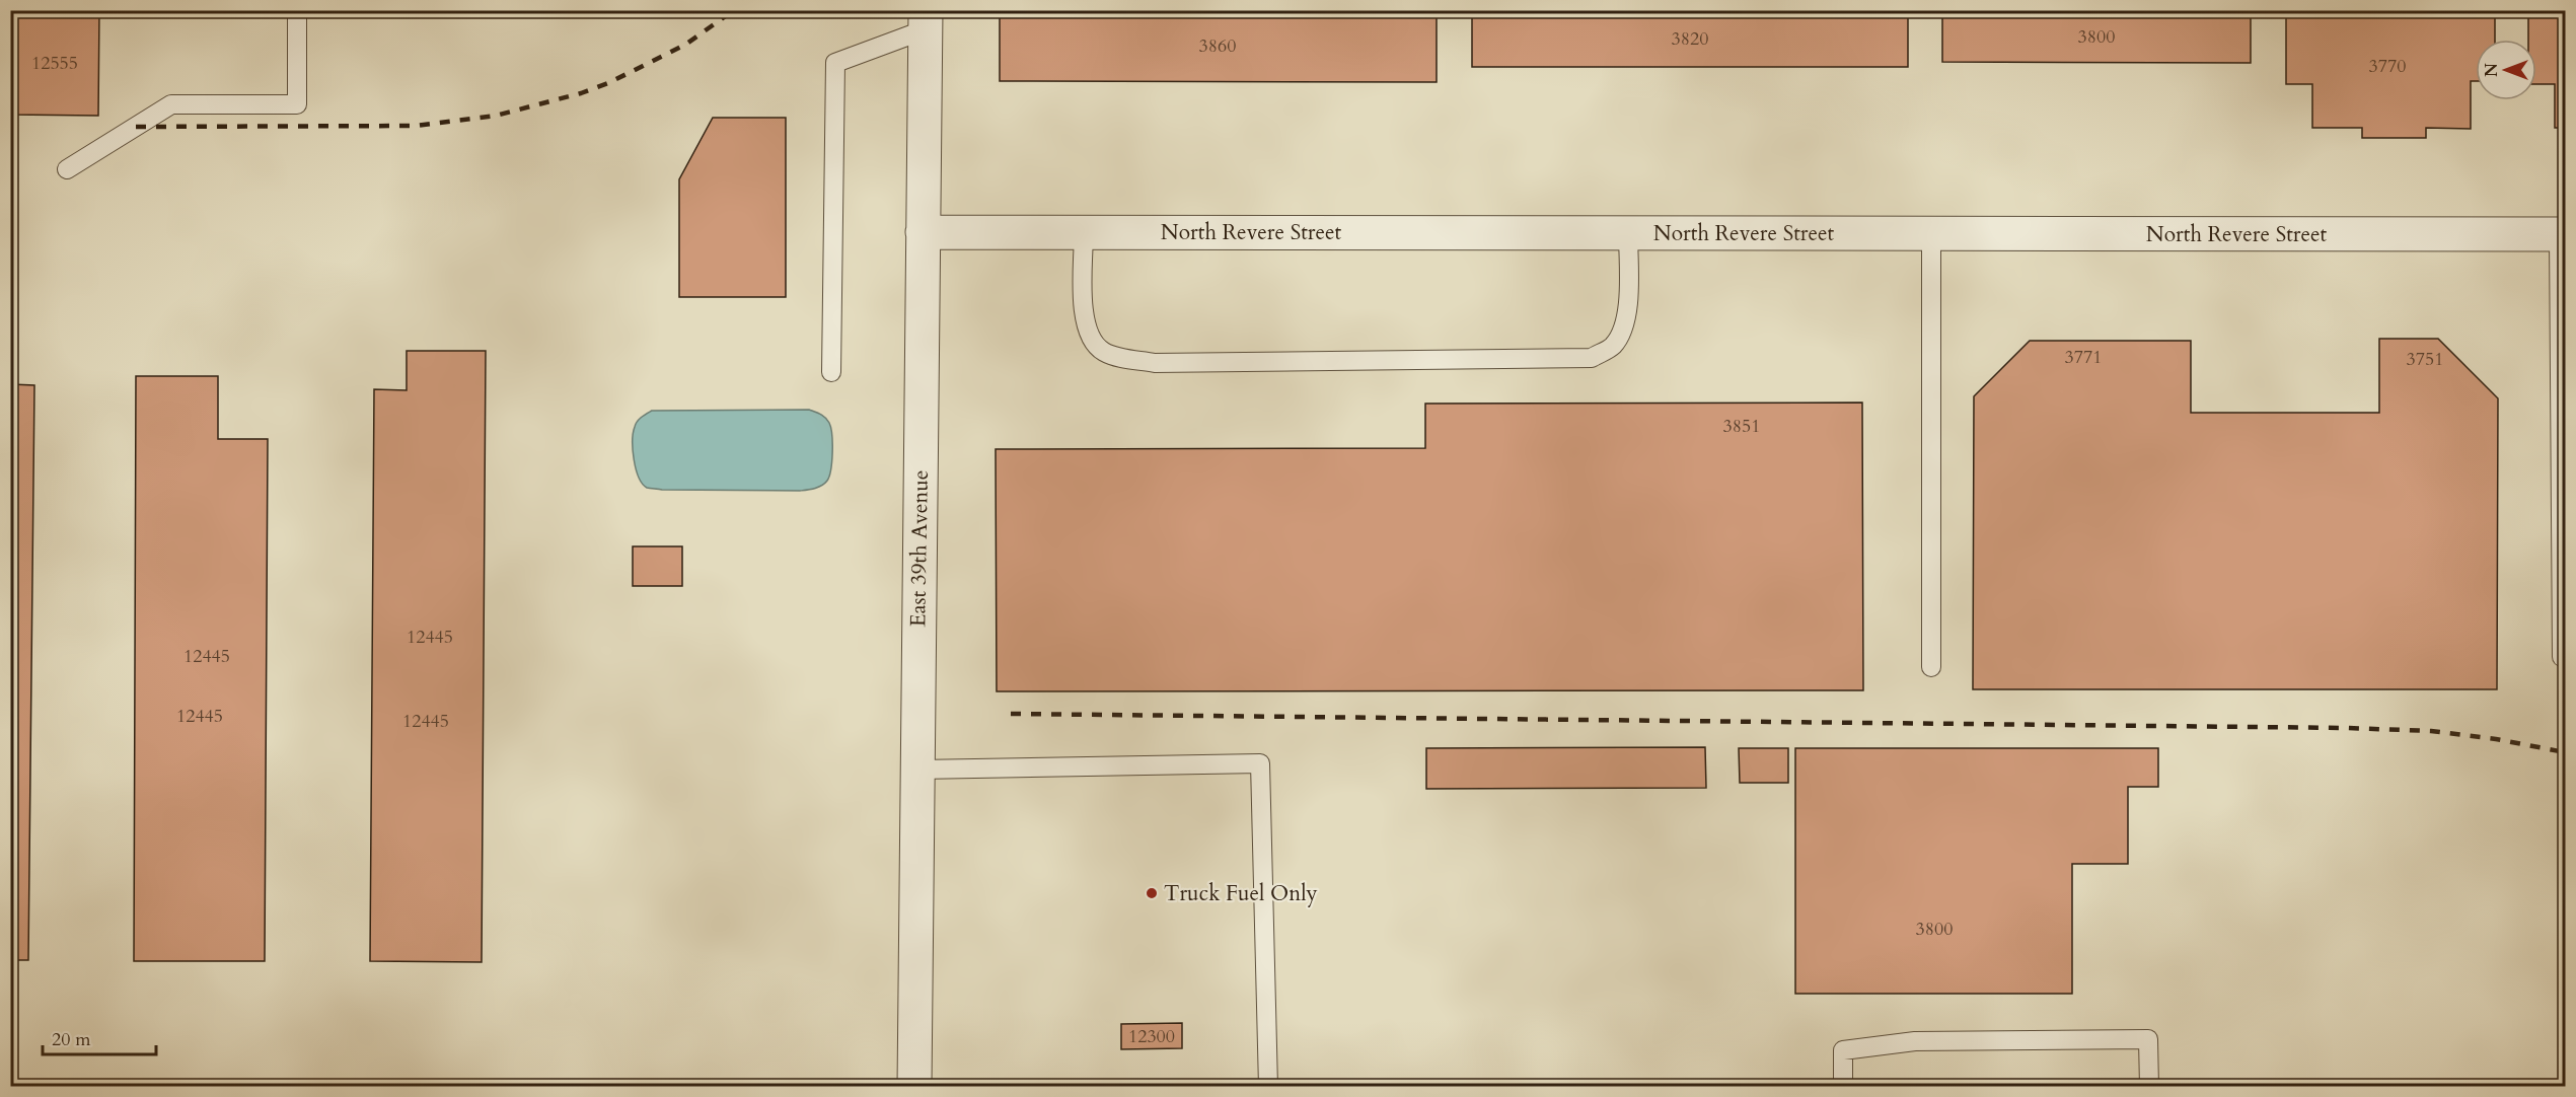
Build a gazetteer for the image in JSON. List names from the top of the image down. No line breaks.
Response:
{"streets":{"street":["North Revere Street","East 39th Avenue"]},"crossings":[["North Revere Street","East 39th Avenue"]],"places":["Truck Fuel Only"],"house_numbers":["3800","3820","3860","12555","3770","3771","3751","3851","12445","12445","12445","12445","3800","12300"],"scale_bar":"20 m","north":"left"}
